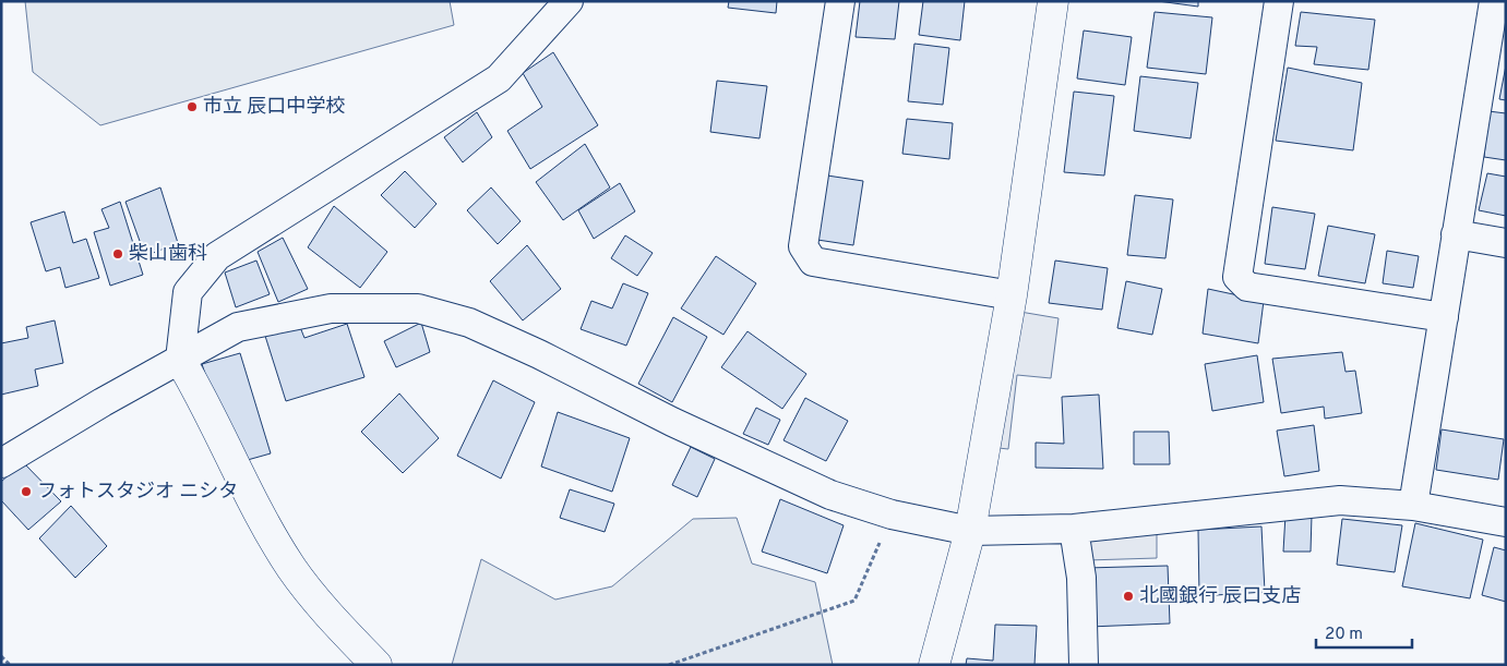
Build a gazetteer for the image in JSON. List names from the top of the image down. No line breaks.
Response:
{"places":["市立 辰口中学校","柴山歯科","フォトスタジオ ニシタ","北國銀行 辰口支店"],"scale_bar":"20 m"}
